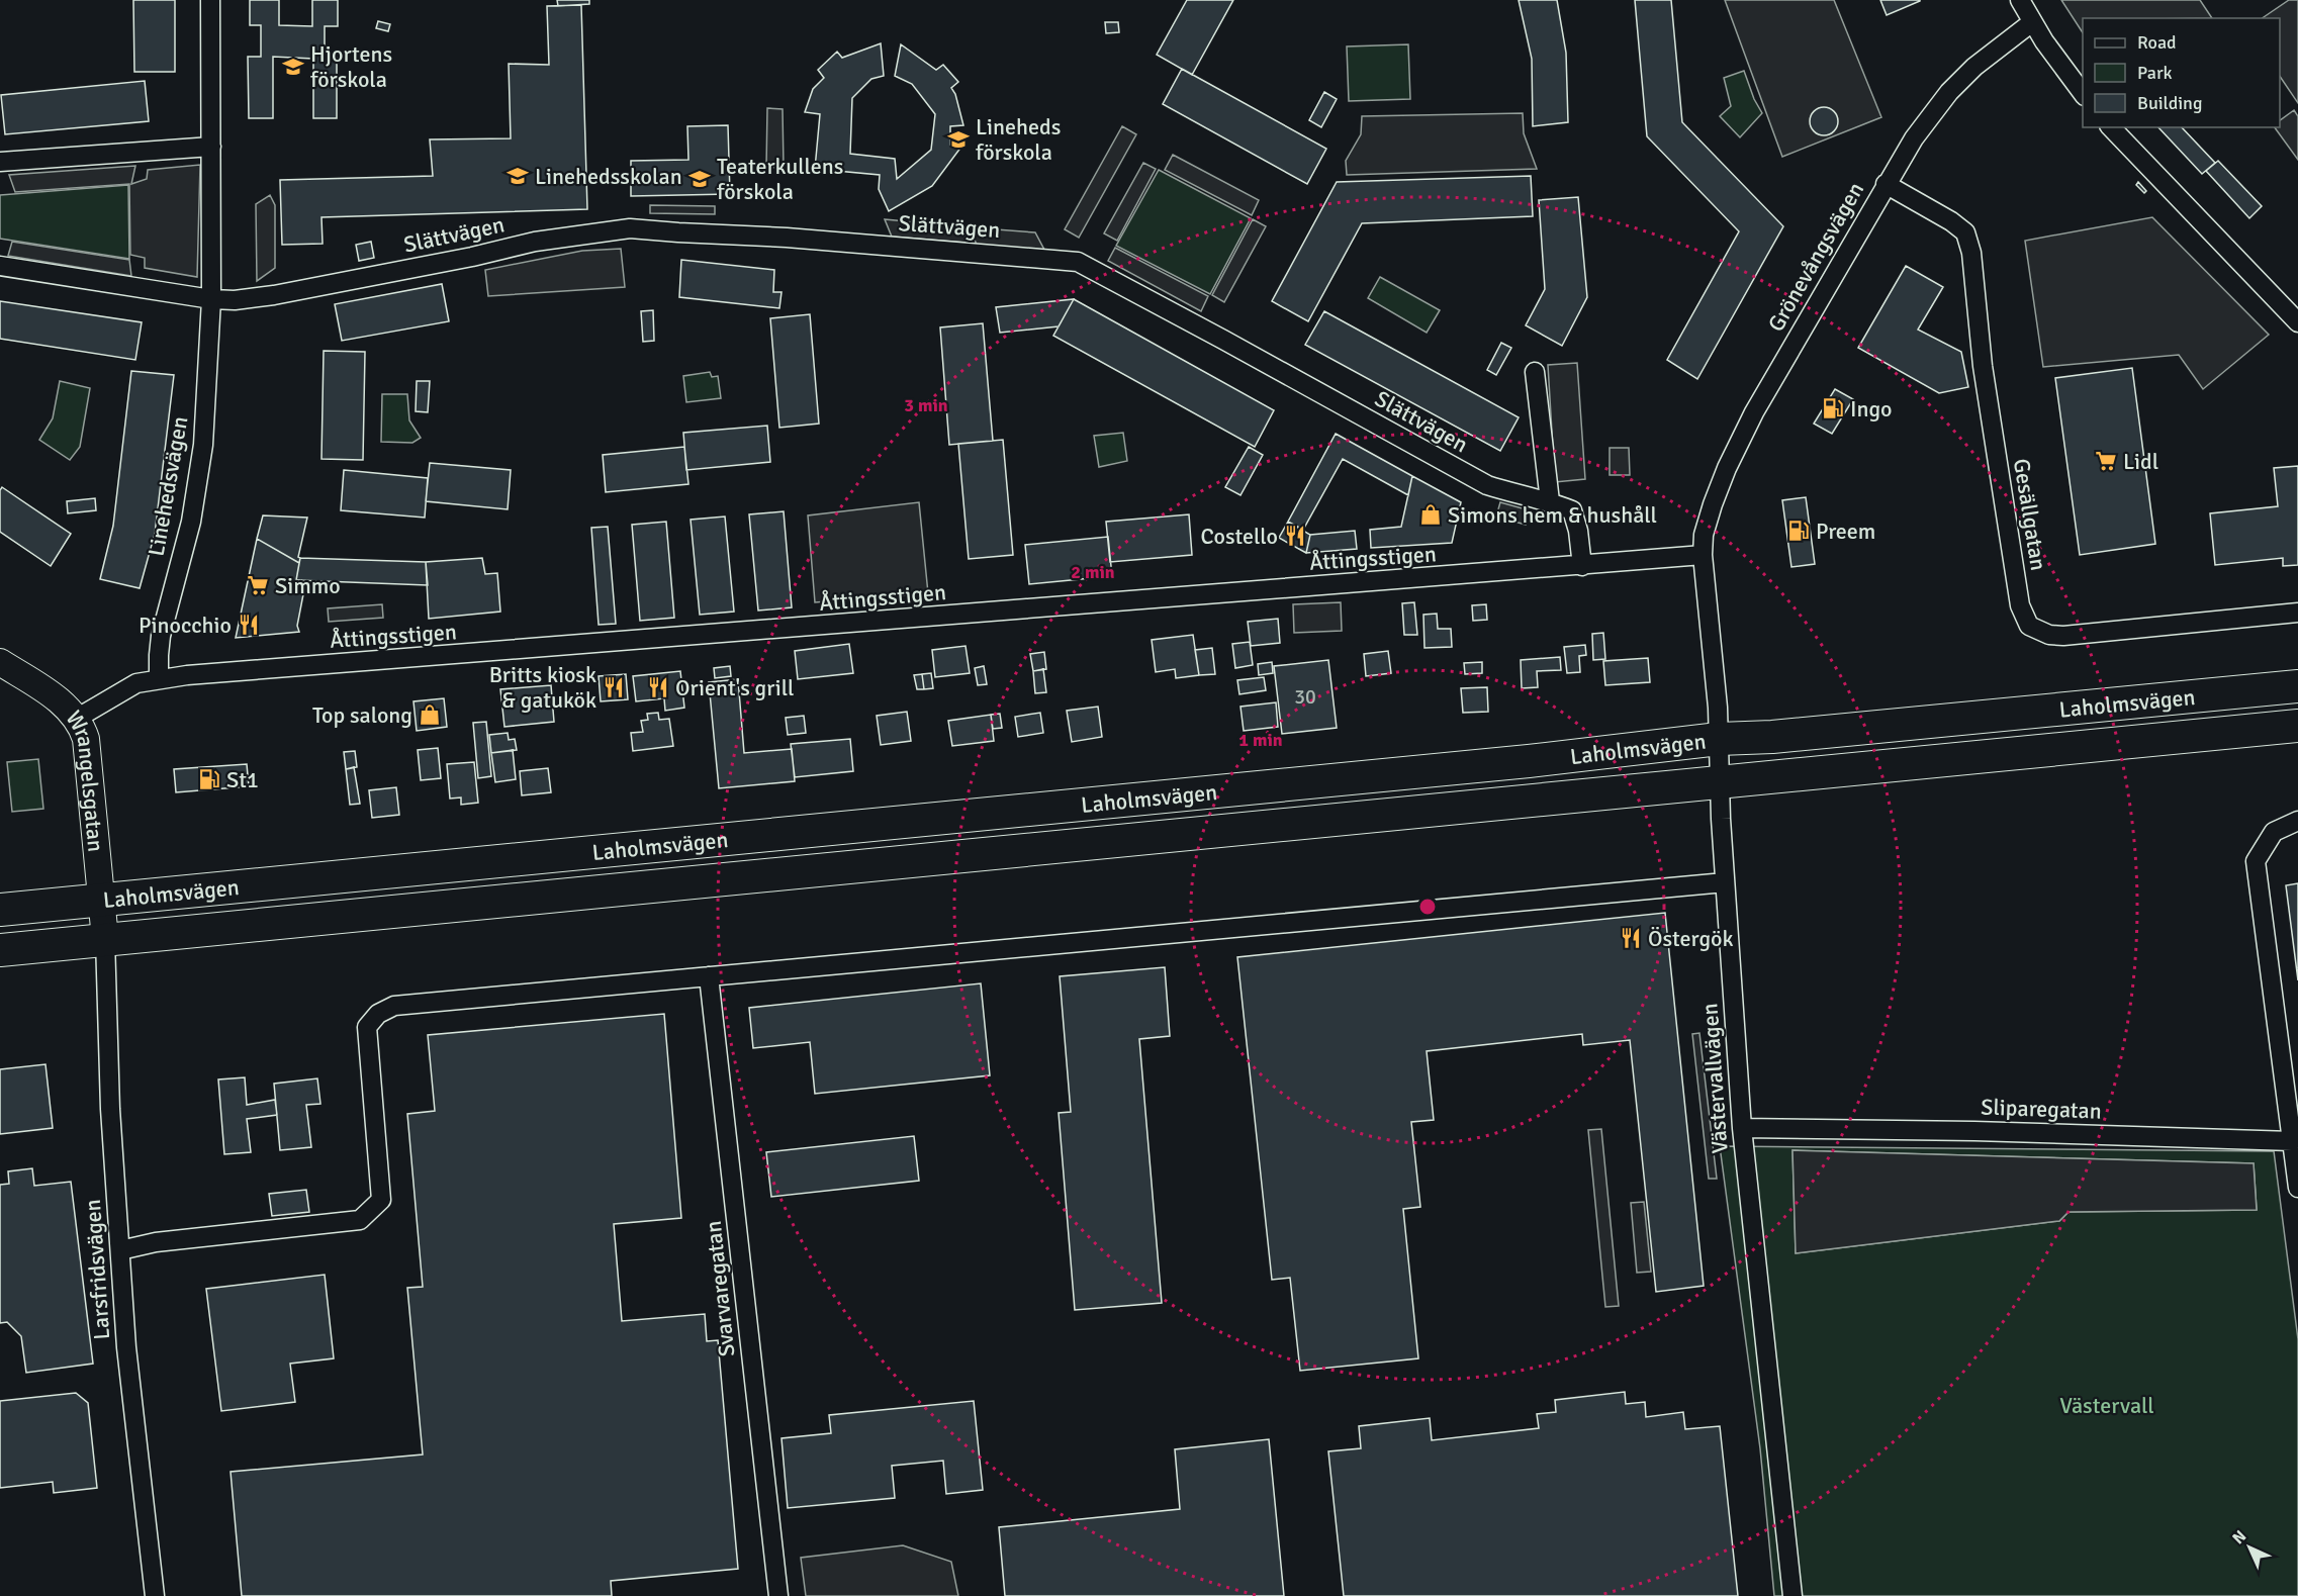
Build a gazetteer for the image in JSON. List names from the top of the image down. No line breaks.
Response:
{"streets":{"highway":["Laholmsvägen"],"main road":["Wrangelsgatan"],"street":["Slättvägen","Grönevångsvägen","Linehedsvägen","Gesällgatan","Åttingsstigen","Västervallvägen","Sliparegatan","Larsfridsvägen","Svarvaregatan"]},"crossings":[["Slättvägen","Linehedsvägen"],["Slättvägen","Åttingsstigen"],["Grönevångsvägen","Gesällgatan"],["Grönevångsvägen","Åttingsstigen"],["Grönevångsvägen","Västervallvägen"],["Linehedsvägen","Åttingsstigen"],["Åttingsstigen","Wrangelsgatan"],["Åttingsstigen","Västervallvägen"],["Laholmsvägen","Wrangelsgatan"],["Laholmsvägen","Västervallvägen"],["Laholmsvägen","Larsfridsvägen"],["Wrangelsgatan","Larsfridsvägen"],["Västervallvägen","Sliparegatan"]],"parks":["Västervall"],"places":{"school or university":["Hjortens förskola","Lineheds förskola","Linehedsskolan","Teaterkullens förskola"],"fuel station":["Ingo","Preem","St1"],"supermarket":["Lidl","Simmo"],"shop":["Simons hem & hushåll","Top salong"],"restaurant":["Costello","Pinocchio","Britts kiosk & gatukök","Orient's grill","Östergök"]},"house_numbers":["30"],"legend":["Road","Park","Building"],"north":"top left","rings":["3 min","2 min","1 min"]}
